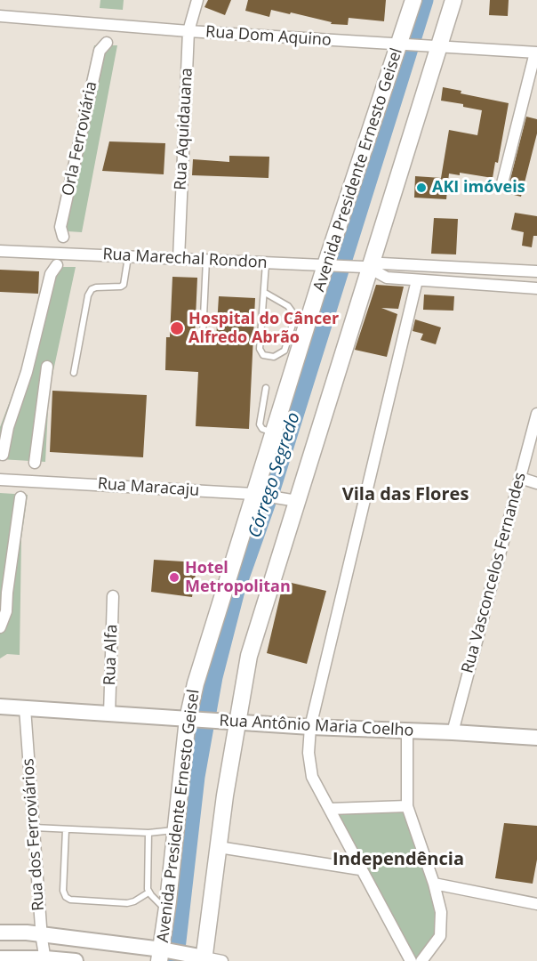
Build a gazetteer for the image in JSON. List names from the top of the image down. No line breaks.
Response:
{"streets":{"main road":["Avenida Presidente Ernesto Geisel"],"street":["Rua Dom Aquino","Rua Aquidauana","Orla Ferroviária","Rua Marechal Rondon","Rua Maracaju","Rua Vasconcelos Fernandes","Rua Alfa","Rua Antônio Maria Coelho","Rua dos Ferroviários"]},"crossings":[["Rua Dom Aquino","Rua Aquidauana"],["Rua Dom Aquino","Avenida Presidente Ernesto Geisel"],["Rua Aquidauana","Rua Marechal Rondon"],["Avenida Presidente Ernesto Geisel","Rua Marechal Rondon"],["Avenida Presidente Ernesto Geisel","Rua Maracaju"],["Avenida Presidente Ernesto Geisel","Rua Antônio Maria Coelho"],["Rua Vasconcelos Fernandes","Rua Antônio Maria Coelho"],["Rua Alfa","Rua Antônio Maria Coelho"],["Rua Antônio Maria Coelho","Rua dos Ferroviários"]],"districts":["Vila das Flores","Independência"],"water":["Córrego Segredo"],"places":["AKI imóveis","Hospital do Câncer Alfredo Abrão","Hotel Metropolitan"]}
